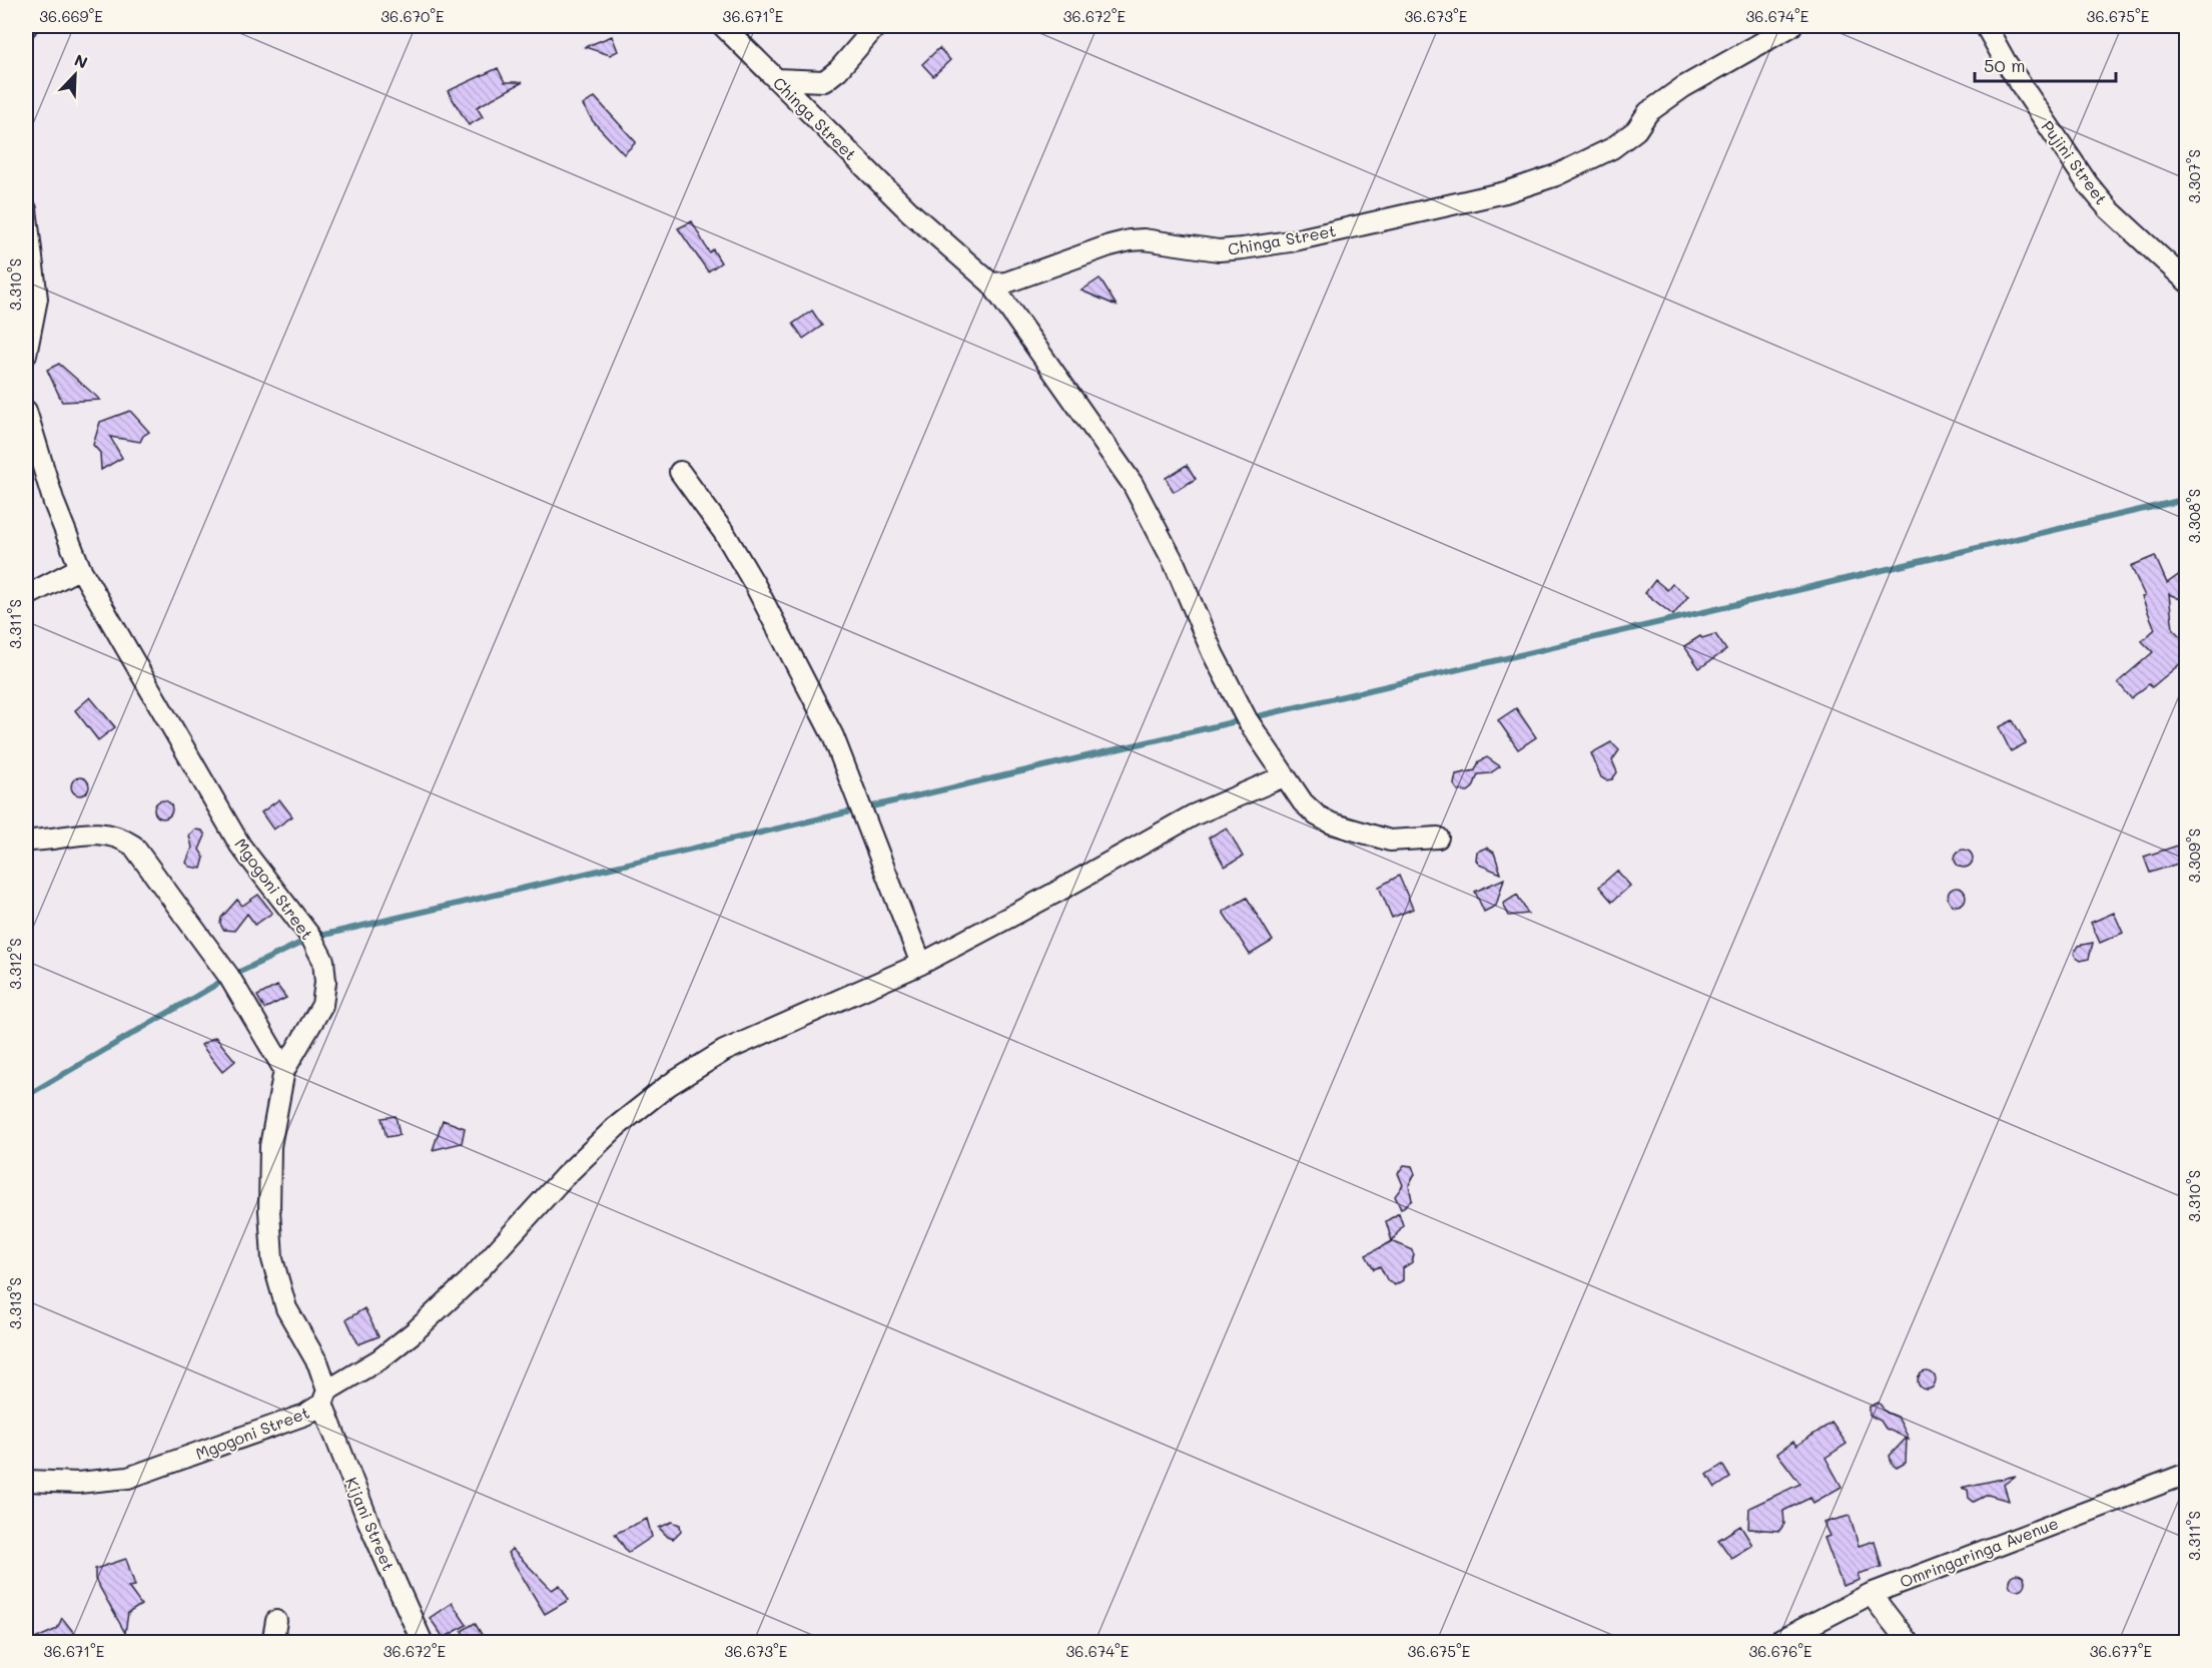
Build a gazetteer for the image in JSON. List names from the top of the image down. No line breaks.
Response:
{"streets":{"street":["Chinga Street","Pujini Street","Mgogoni Street","Kijani Street","Omringaringa Avenue"]},"crossings":[["Mgogoni Street","Kijani Street"]],"scale_bar":"50 m","north":"top right","coordinates":["36.669°E","36.670°E","36.671°E","36.672°E","36.673°E","36.674°E","36.675°E","3.307°S","3.310°S","3.308°S","3.311°S","3.309°S","3.312°S","3.313°S","36.676°E","36.677°E"]}
